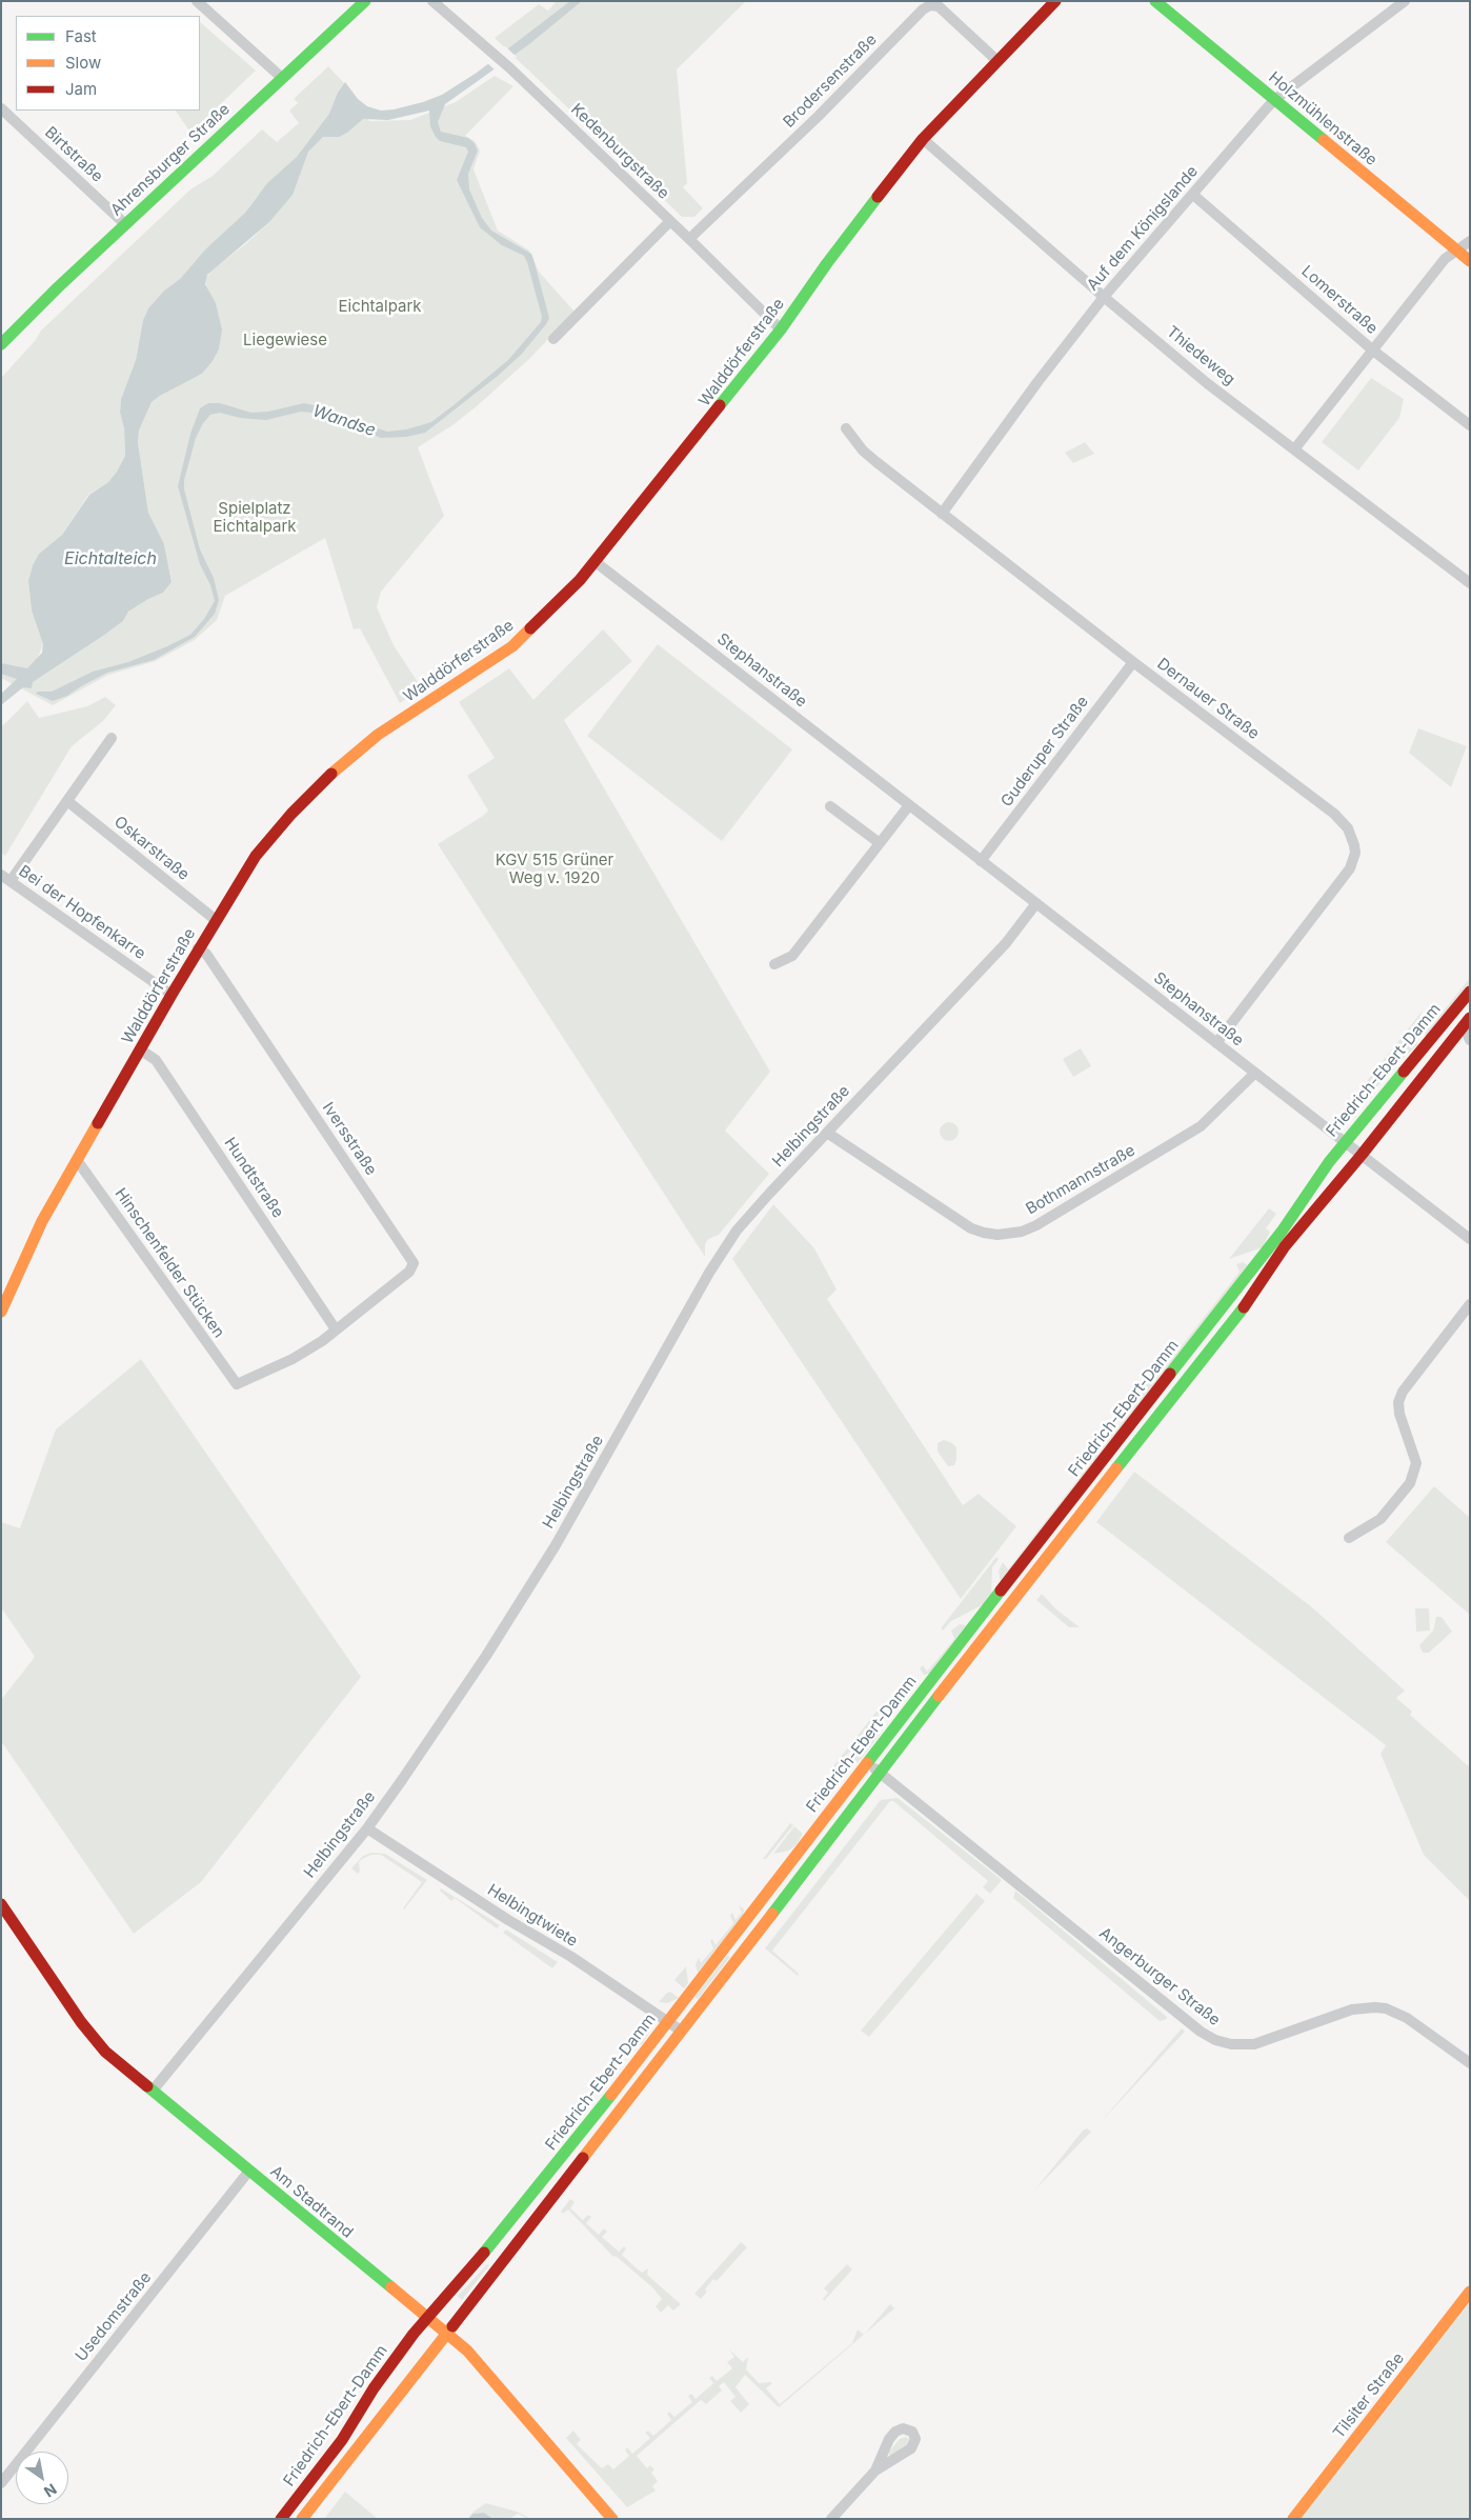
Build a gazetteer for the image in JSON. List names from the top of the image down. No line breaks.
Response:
{"streets":{"main road":["Holzmühlenstraße","Ahrensburger Straße","Walddörferstraße","Friedrich-Ebert-Damm","Am Stadtrand","Tilsiter Straße"],"street":["Brodersenstraße","Kedenburgstraße","Birtstraße","Auf dem Königslande","Lomerstraße","Thiedeweg","Stephanstraße","Dernauer Straße","Guderuper Straße","Oskarstraße","Bei der Hopfenkarre","Helbingstraße","Iversstraße","Hundtstraße","Bothmannstraße","Hinschenfelder Stücken","Helbingtwiete","Angerburger Straße","Usedomstraße"]},"crossings":[["Brodersenstraße","Kedenburgstraße"],["Brodersenstraße","Walddörferstraße"],["Holzmühlenstraße","Auf dem Königslande"],["Kedenburgstraße","Walddörferstraße"],["Birtstraße","Ahrensburger Straße"],["Auf dem Königslande","Lomerstraße"],["Auf dem Königslande","Thiedeweg"],["Auf dem Königslande","Dernauer Straße"],["Walddörferstraße","Thiedeweg"],["Walddörferstraße","Stephanstraße"],["Walddörferstraße","Oskarstraße"],["Walddörferstraße","Bei der Hopfenkarre"],["Walddörferstraße","Iversstraße"],["Walddörferstraße","Hundtstraße"],["Walddörferstraße","Hinschenfelder Stücken"],["Stephanstraße","Dernauer Straße"],["Stephanstraße","Guderuper Straße"],["Stephanstraße","Friedrich-Ebert-Damm"],["Stephanstraße","Helbingstraße"],["Stephanstraße","Bothmannstraße"],["Dernauer Straße","Guderuper Straße"],["Friedrich-Ebert-Damm","Helbingtwiete"],["Friedrich-Ebert-Damm","Angerburger Straße"],["Friedrich-Ebert-Damm","Am Stadtrand"],["Helbingstraße","Bothmannstraße"],["Helbingstraße","Helbingtwiete"],["Helbingstraße","Am Stadtrand"],["Iversstraße","Hundtstraße"],["Iversstraße","Hinschenfelder Stücken"],["Hundtstraße","Hinschenfelder Stücken"],["Am Stadtrand","Usedomstraße"]],"water":["Wandse","Eichtalteich"],"parks":["Eichtalpark","Liegewiese","Spielplatz Eichtalpark","KGV 515 Grüner Weg v. 1920"],"legend":["Fast","Slow","Jam"],"north":"bottom right"}
